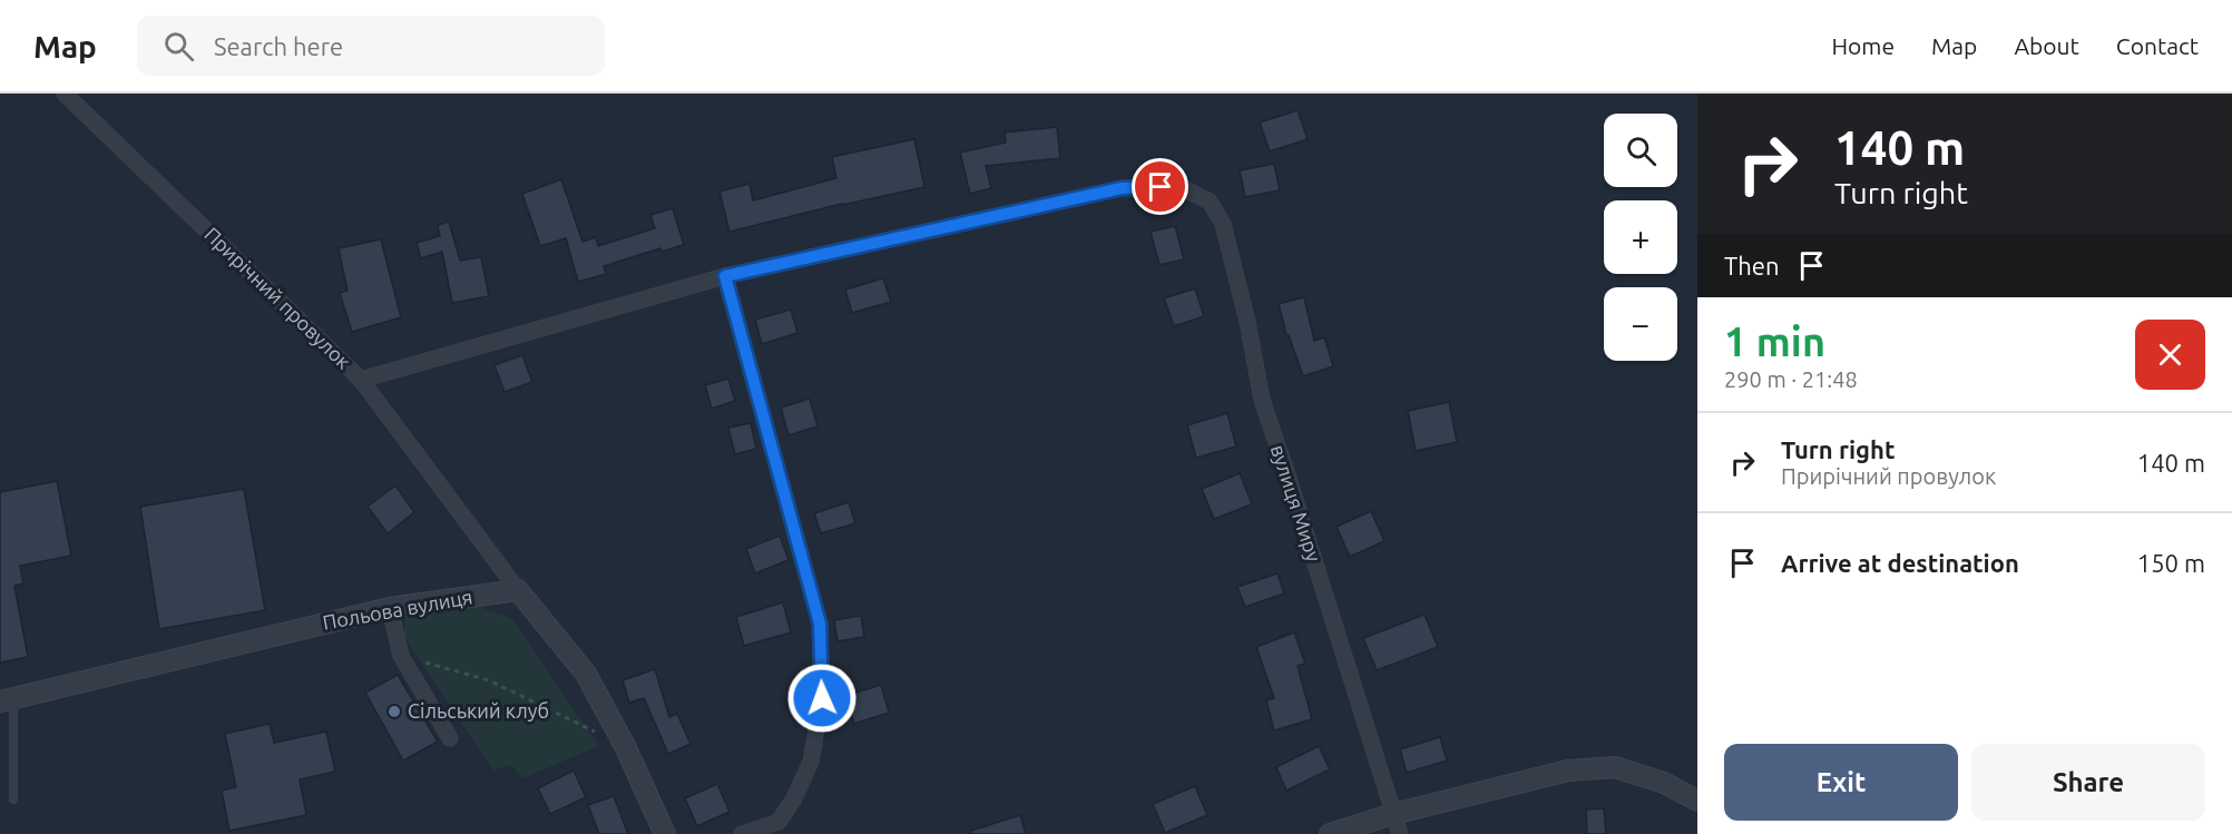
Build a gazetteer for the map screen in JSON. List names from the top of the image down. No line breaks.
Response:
{"streets":{"street":["Прирічний провулок","вулиця Миру","Польова вулиця"]},"crossings":[["Прирічний провулок","вулиця Миру"]],"places":["Сільський клуб"],"page":{"header":"Map","search":"Search here","nav":["Home","Map","About","Contact"],"turn":["140 m","Turn right"],"map_buttons":["+","−"],"then":"Then","heading":["1 min","290 m · 21:48"],"list":[{"name":"Turn right","note":"Прирічний провулок","value":"140 m"},{"name":"Arrive at destination","value":"150 m"}],"buttons":["Exit","Share"]}}
